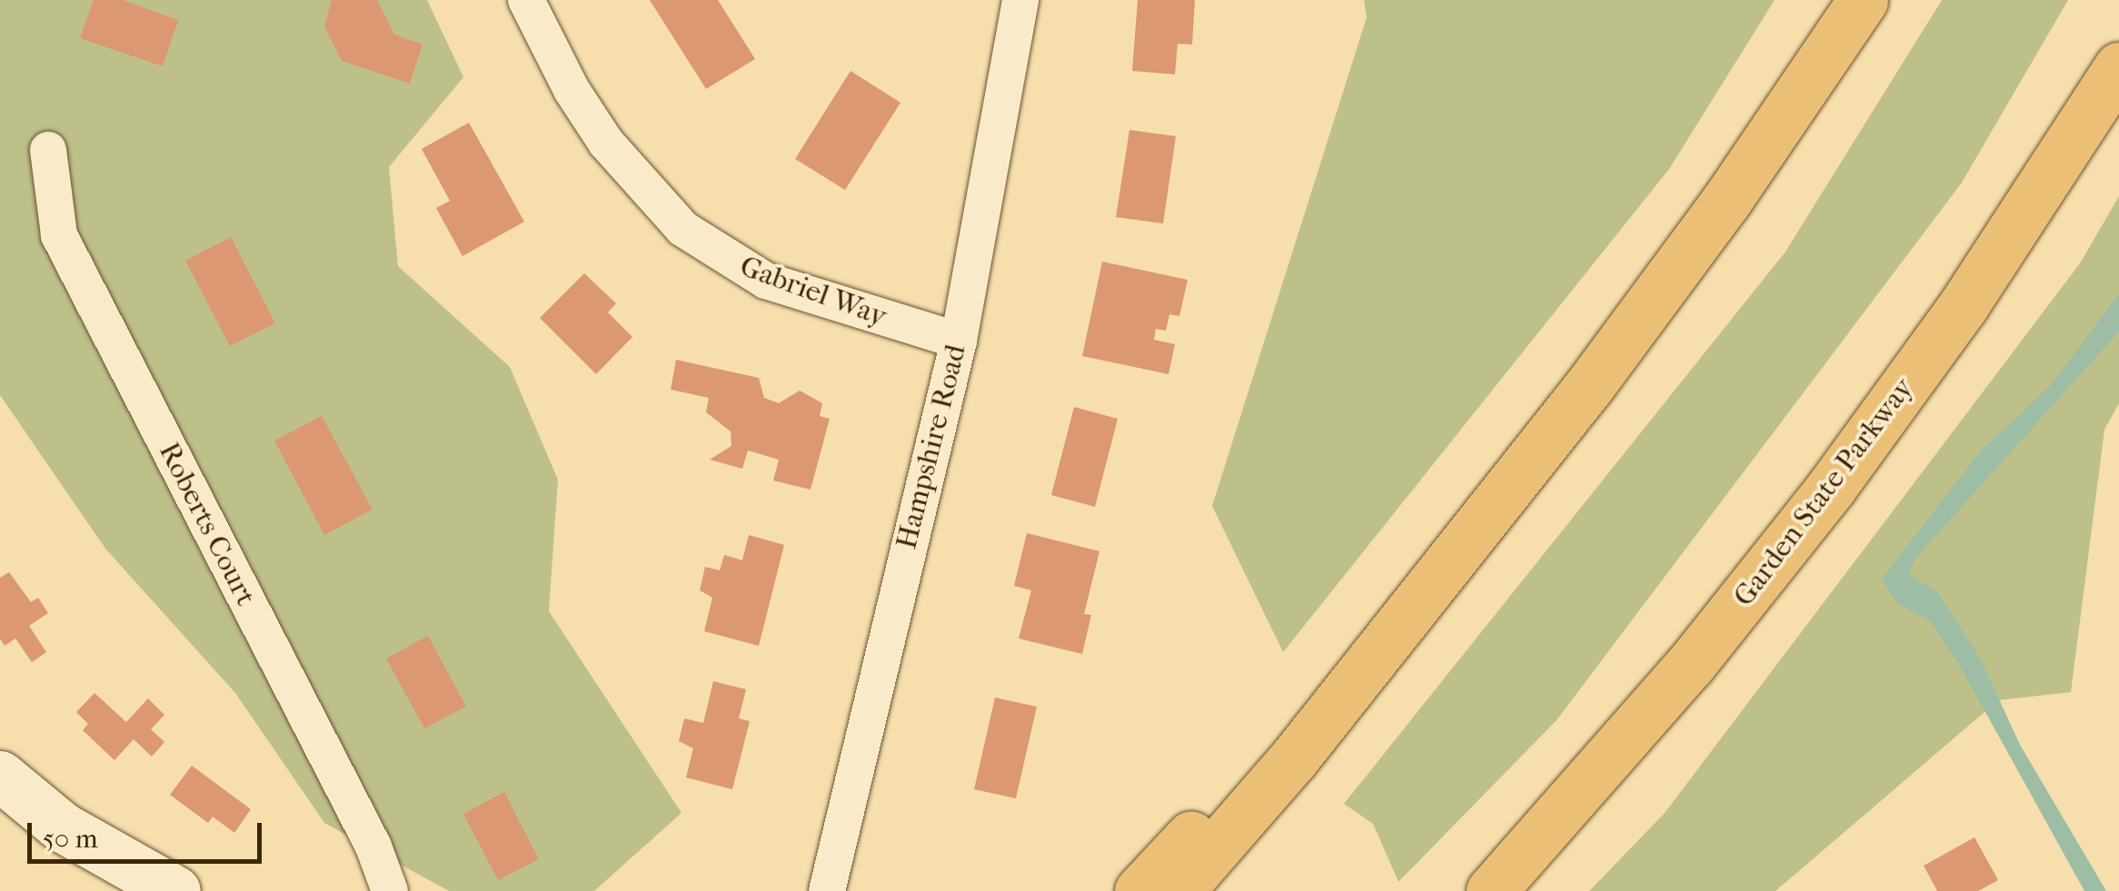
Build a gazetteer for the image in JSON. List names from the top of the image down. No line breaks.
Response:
{"streets":{"highway":["Garden State Parkway"],"street":["Gabriel Way","Hampshire Road","Roberts Court"]},"crossings":[["Gabriel Way","Hampshire Road"]],"scale_bar":"50 m"}
